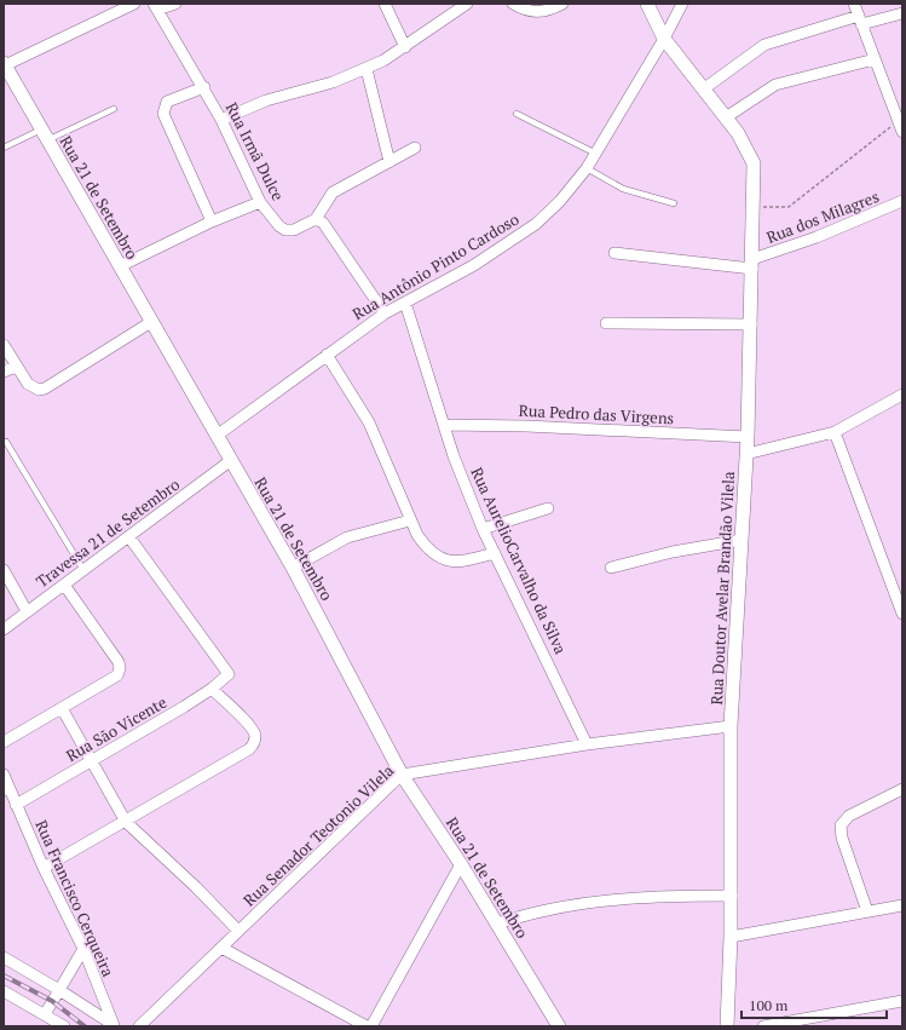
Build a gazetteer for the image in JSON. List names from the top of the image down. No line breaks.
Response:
{"streets":{"street":["Rua Irmã Dulce","Rua 21 de Setembro","Rua dos Milagres","Rua Antônio Pinto Cardoso","Rua Pedro das Virgens","Travessa 21 de Setembro","Rua AurelioCarvalho da Silva","Rua Doutor Avelar Brandão Vilela","Rua São Vicente","Rua Senador Teotonio Vilela","Rua Francisco Cerqueira"]},"crossings":[["Rua 21 de Setembro","Rua Antônio Pinto Cardoso"],["Rua 21 de Setembro","Travessa 21 de Setembro"],["Rua 21 de Setembro","Rua Senador Teotonio Vilela"],["Rua dos Milagres","Rua Doutor Avelar Brandão Vilela"],["Rua Antônio Pinto Cardoso","Rua AurelioCarvalho da Silva"],["Rua Pedro das Virgens","Rua AurelioCarvalho da Silva"],["Rua Pedro das Virgens","Rua Doutor Avelar Brandão Vilela"],["Travessa 21 de Setembro","Rua São Vicente"],["Rua AurelioCarvalho da Silva","Rua Senador Teotonio Vilela"],["Rua Doutor Avelar Brandão Vilela","Rua Senador Teotonio Vilela"],["Rua São Vicente","Rua Francisco Cerqueira"]],"scale_bar":"100 m"}
